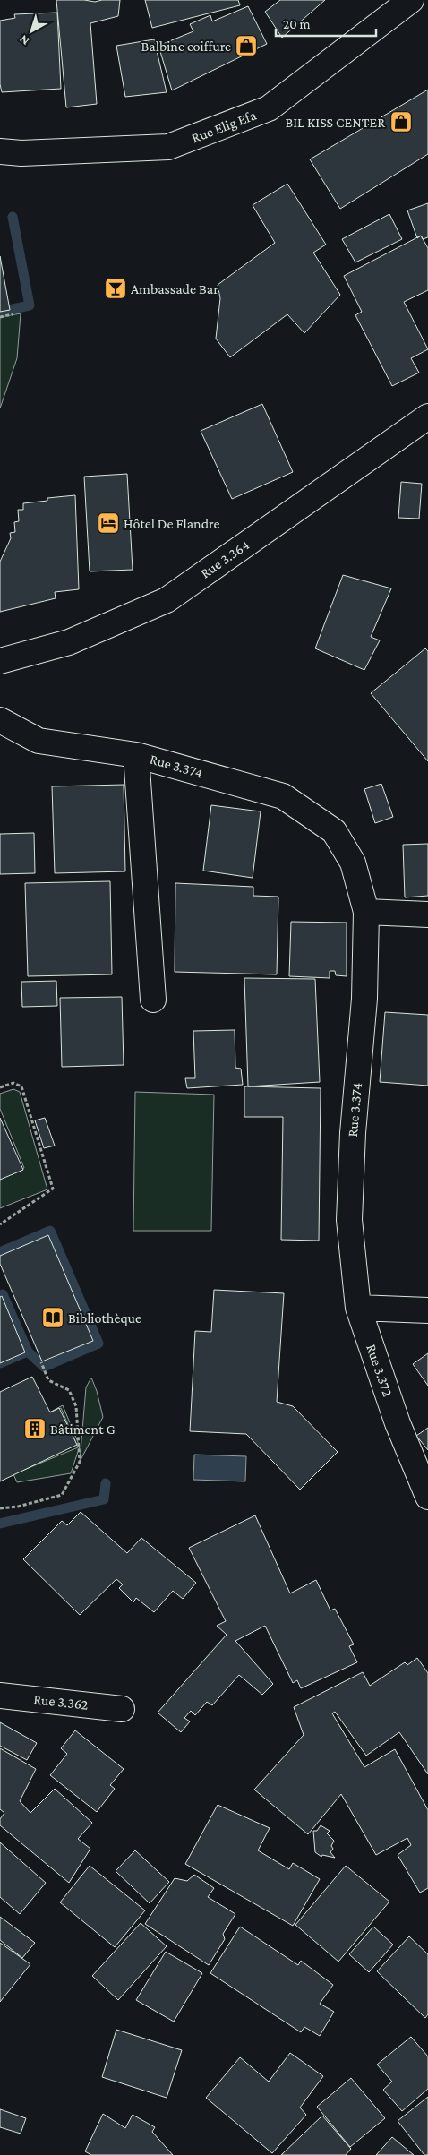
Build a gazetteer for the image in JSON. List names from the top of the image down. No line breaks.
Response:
{"streets":{"street":["Rue Elig Efa","Rue 3.364","Rue 3.374","Rue 3.372","Rue 3.362"]},"crossings":[["Rue 3.374","Rue 3.372"]],"places":{"shop":["Balbine coiffure","BIL KISS CENTER"],"bar":["Ambassade Bar"],"hotel":["Hôtel De Flandre"],"library":["Bibliothèque"],"building":["Bâtiment G"]},"scale_bar":"20 m","north":"bottom left"}
